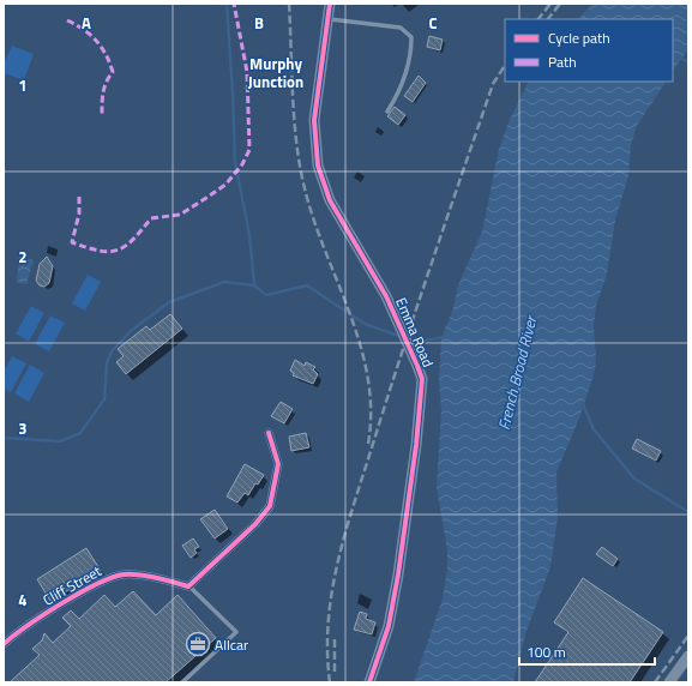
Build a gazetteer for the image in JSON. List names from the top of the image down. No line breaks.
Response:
{"streets":{"street":["Emma Road","Cliff Street"]},"districts":["Murphy Junction"],"water":["French Broad River"],"places":{"office":["Allcar"]},"legend":["Cycle path","Path"],"scale_bar":"100 m","grid":{"columns":["A","B","C"],"rows":["1","2","3","4"]}}
